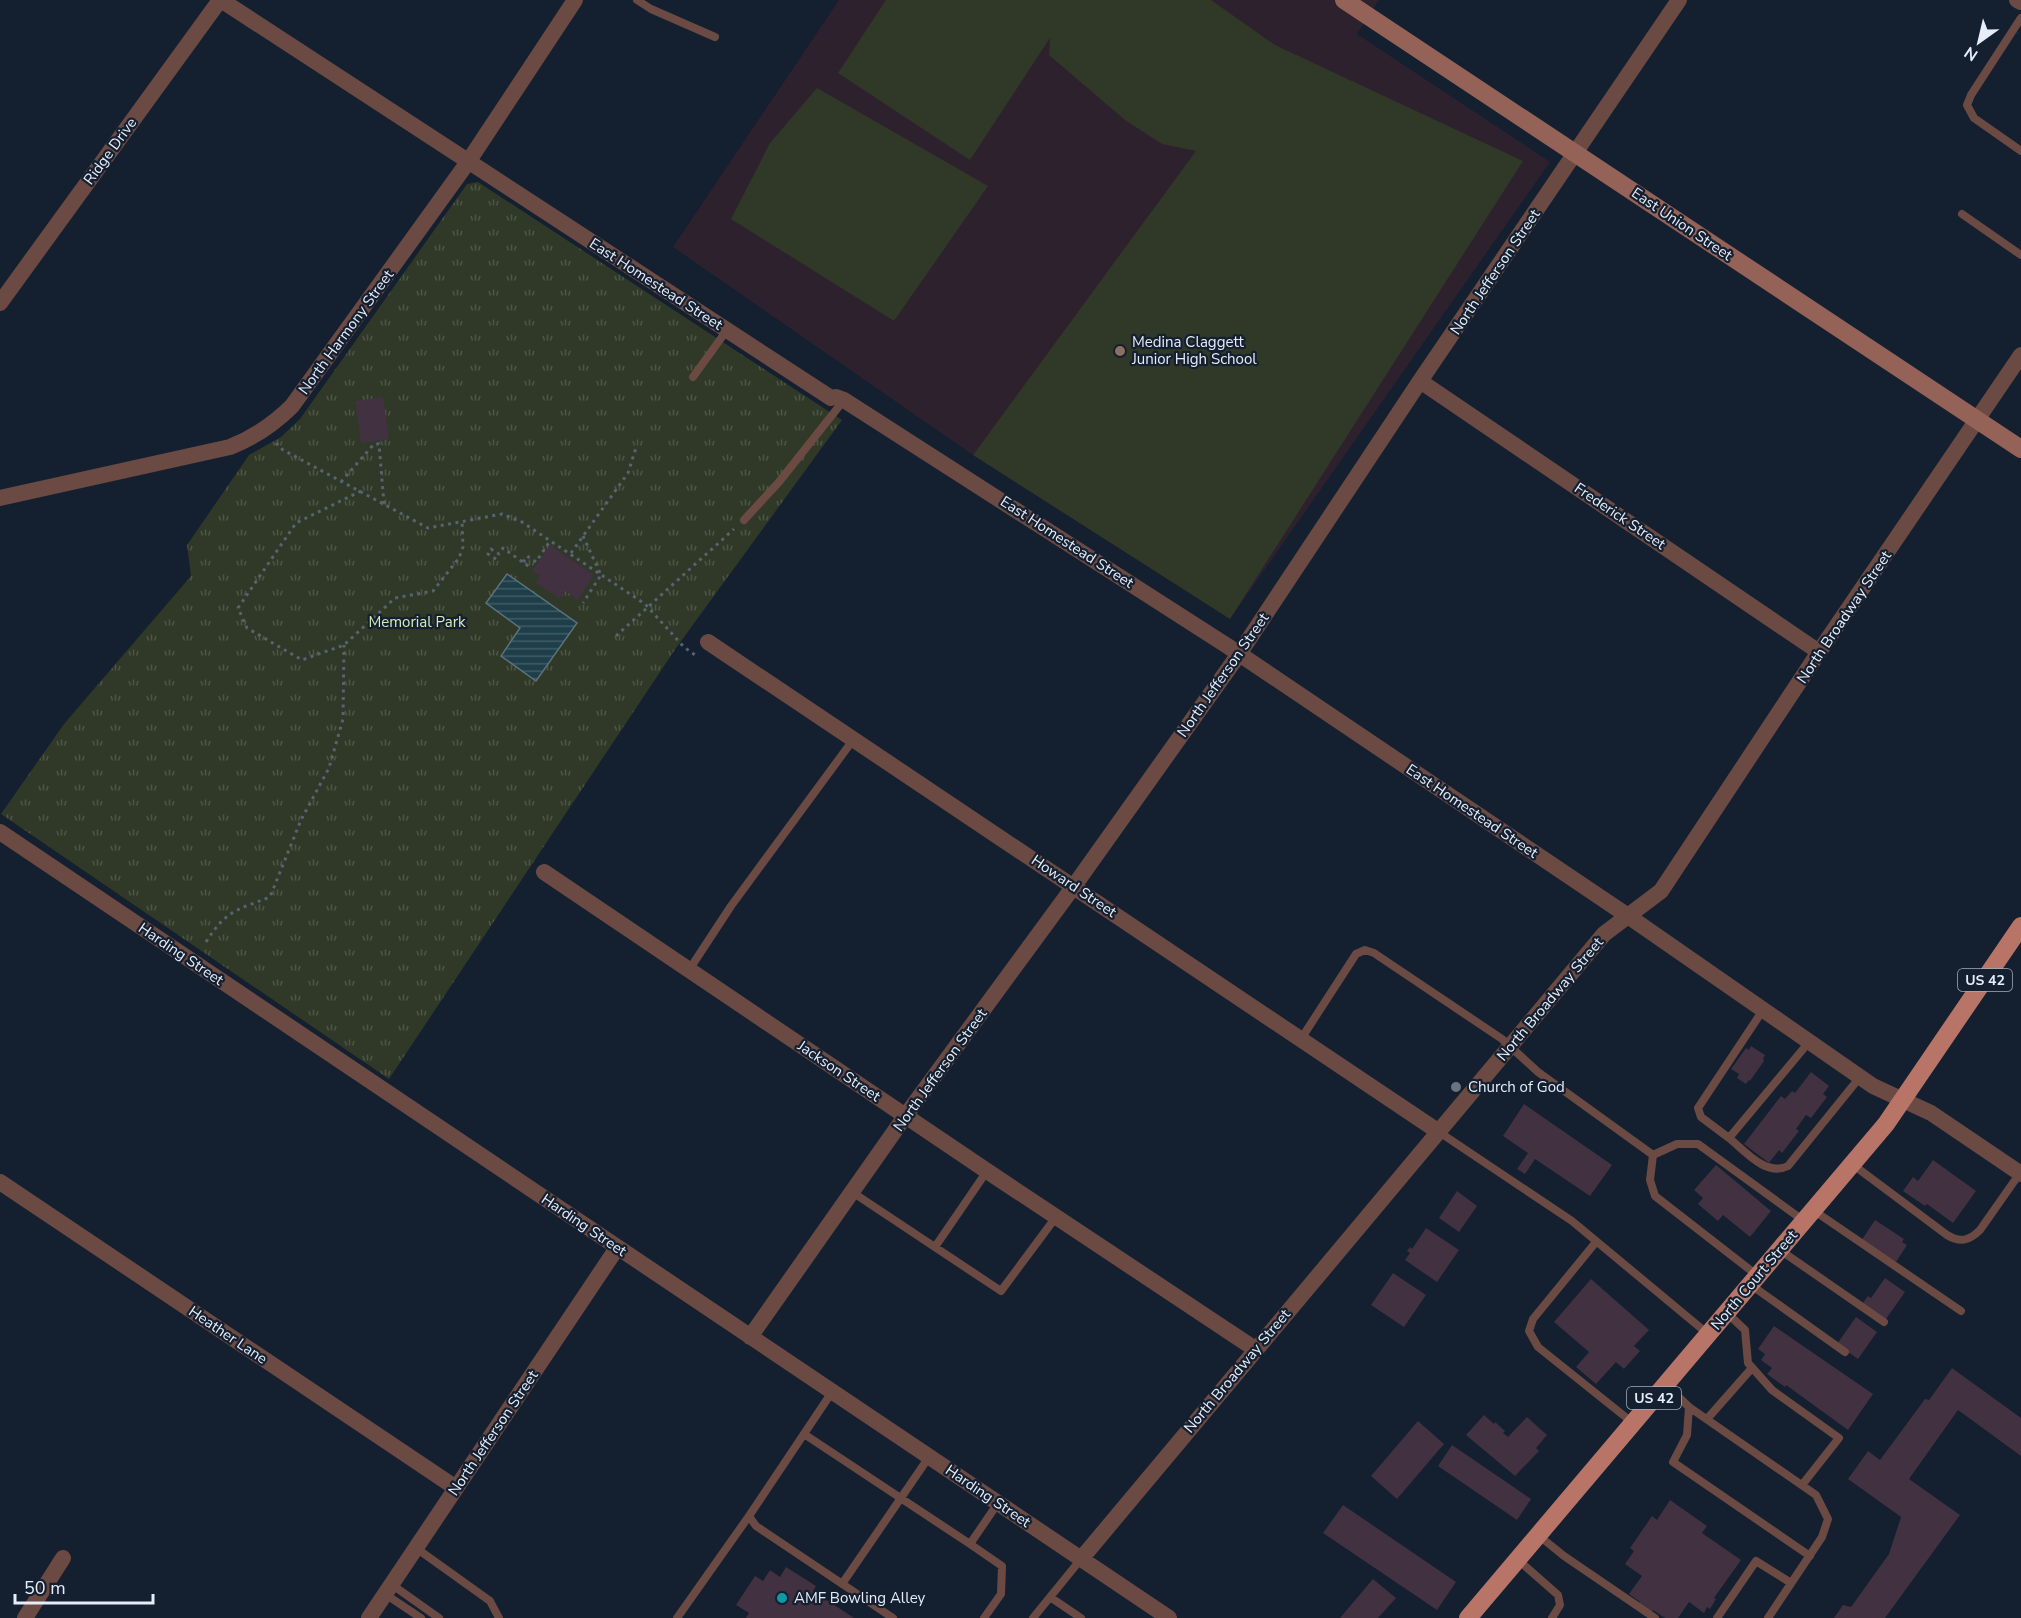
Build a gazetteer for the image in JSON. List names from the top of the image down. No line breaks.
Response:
{"streets":{"main road":["US 42","North Court Street"],"street":["Ridge Drive","East Union Street","North Jefferson Street","East Homestead Street","North Harmony Street","Frederick Street","North Broadway Street","Howard Street","Harding Street","Jackson Street","Heather Lane"]},"crossings":[["Ridge Drive","East Homestead Street"],["East Union Street","North Jefferson Street"],["East Union Street","North Broadway Street"],["North Jefferson Street","East Homestead Street"],["North Jefferson Street","Frederick Street"],["North Jefferson Street","Howard Street"],["North Jefferson Street","Harding Street"],["North Jefferson Street","Jackson Street"],["North Jefferson Street","Heather Lane"],["East Homestead Street","North Harmony Street"],["East Homestead Street","North Broadway Street"],["East Homestead Street","North Court Street"],["Frederick Street","North Broadway Street"],["North Broadway Street","Howard Street"],["North Broadway Street","Harding Street"],["North Broadway Street","Jackson Street"]],"parks":["Memorial Park"],"places":["Medina Claggett Junior High School","Church of God","AMF Bowling Alley"],"scale_bar":"50 m","north":"bottom left"}
